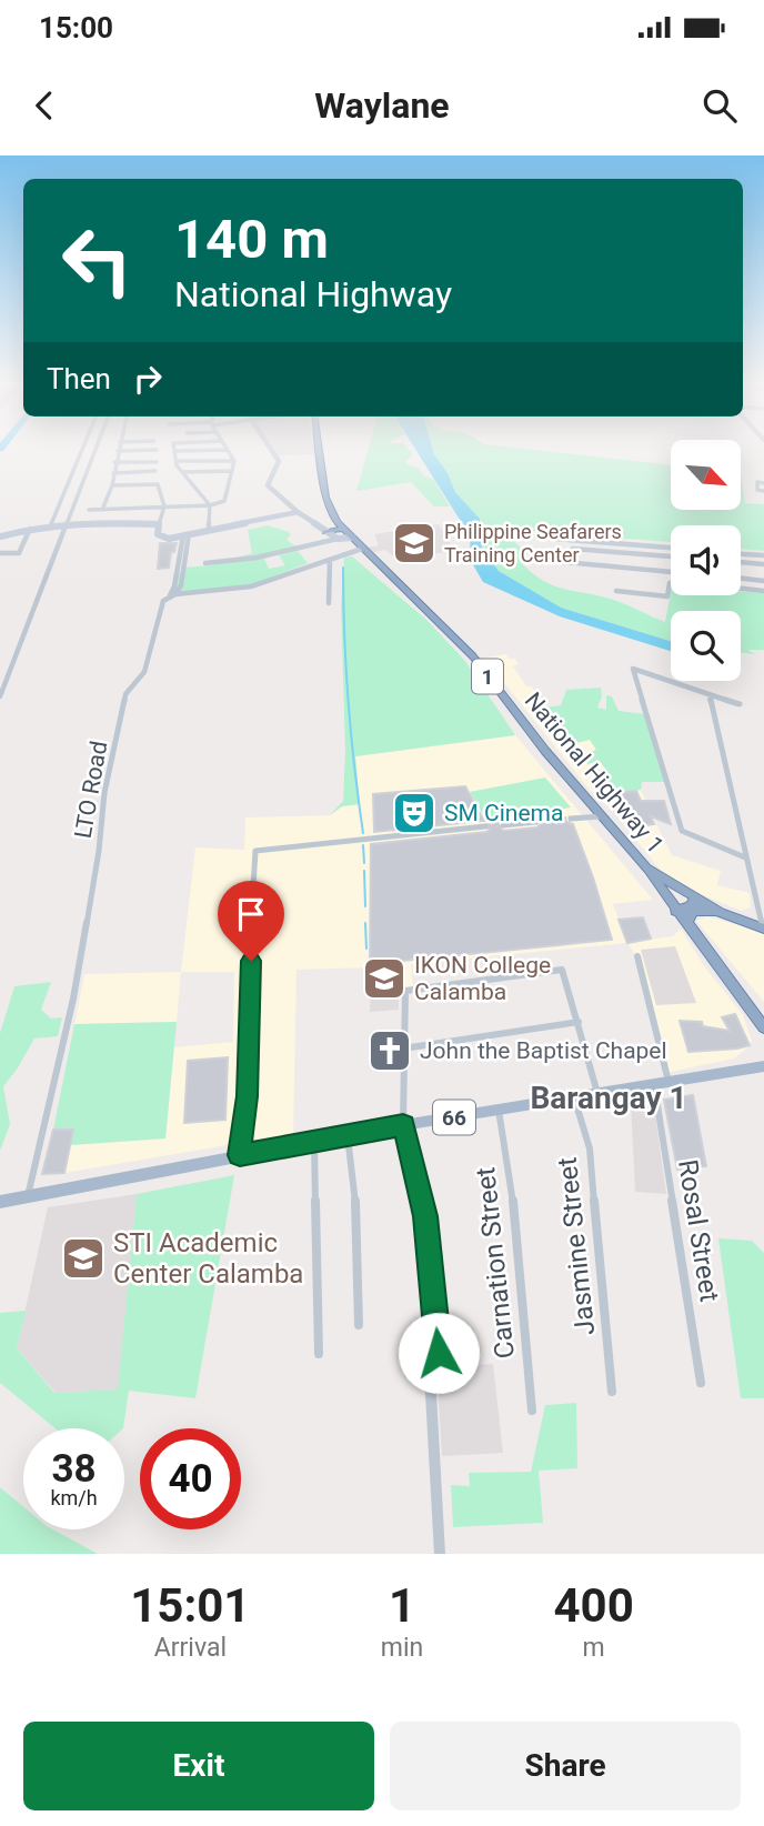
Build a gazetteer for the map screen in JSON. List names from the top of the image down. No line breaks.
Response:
{"streets":{"highway":["1","National Highway 1"],"main road":["66"],"street":["LTO Road","Rosal Street","Jasmine Street","Carnation Street"]},"crossings":[["LTO Road","66"],["66","Rosal Street"],["66","Jasmine Street"],["66","Carnation Street"]],"districts":["Barangay 1"],"places":{"school or university":["Philippine Seafarers Training Center","IKON College Calamba","STI Academic Center Calamba"],"theatre":["SM Cinema"],"church":["John the Baptist Chapel"]},"north":"bottom right","page":{"status":"15:00","header":"Waylane","turn":["140 m","National Highway"],"then":"Then","speed":"38 km/h","limit":"40","eta":["15:01","Arrival","1","min","400","m"],"buttons":["Exit","Share"]}}
